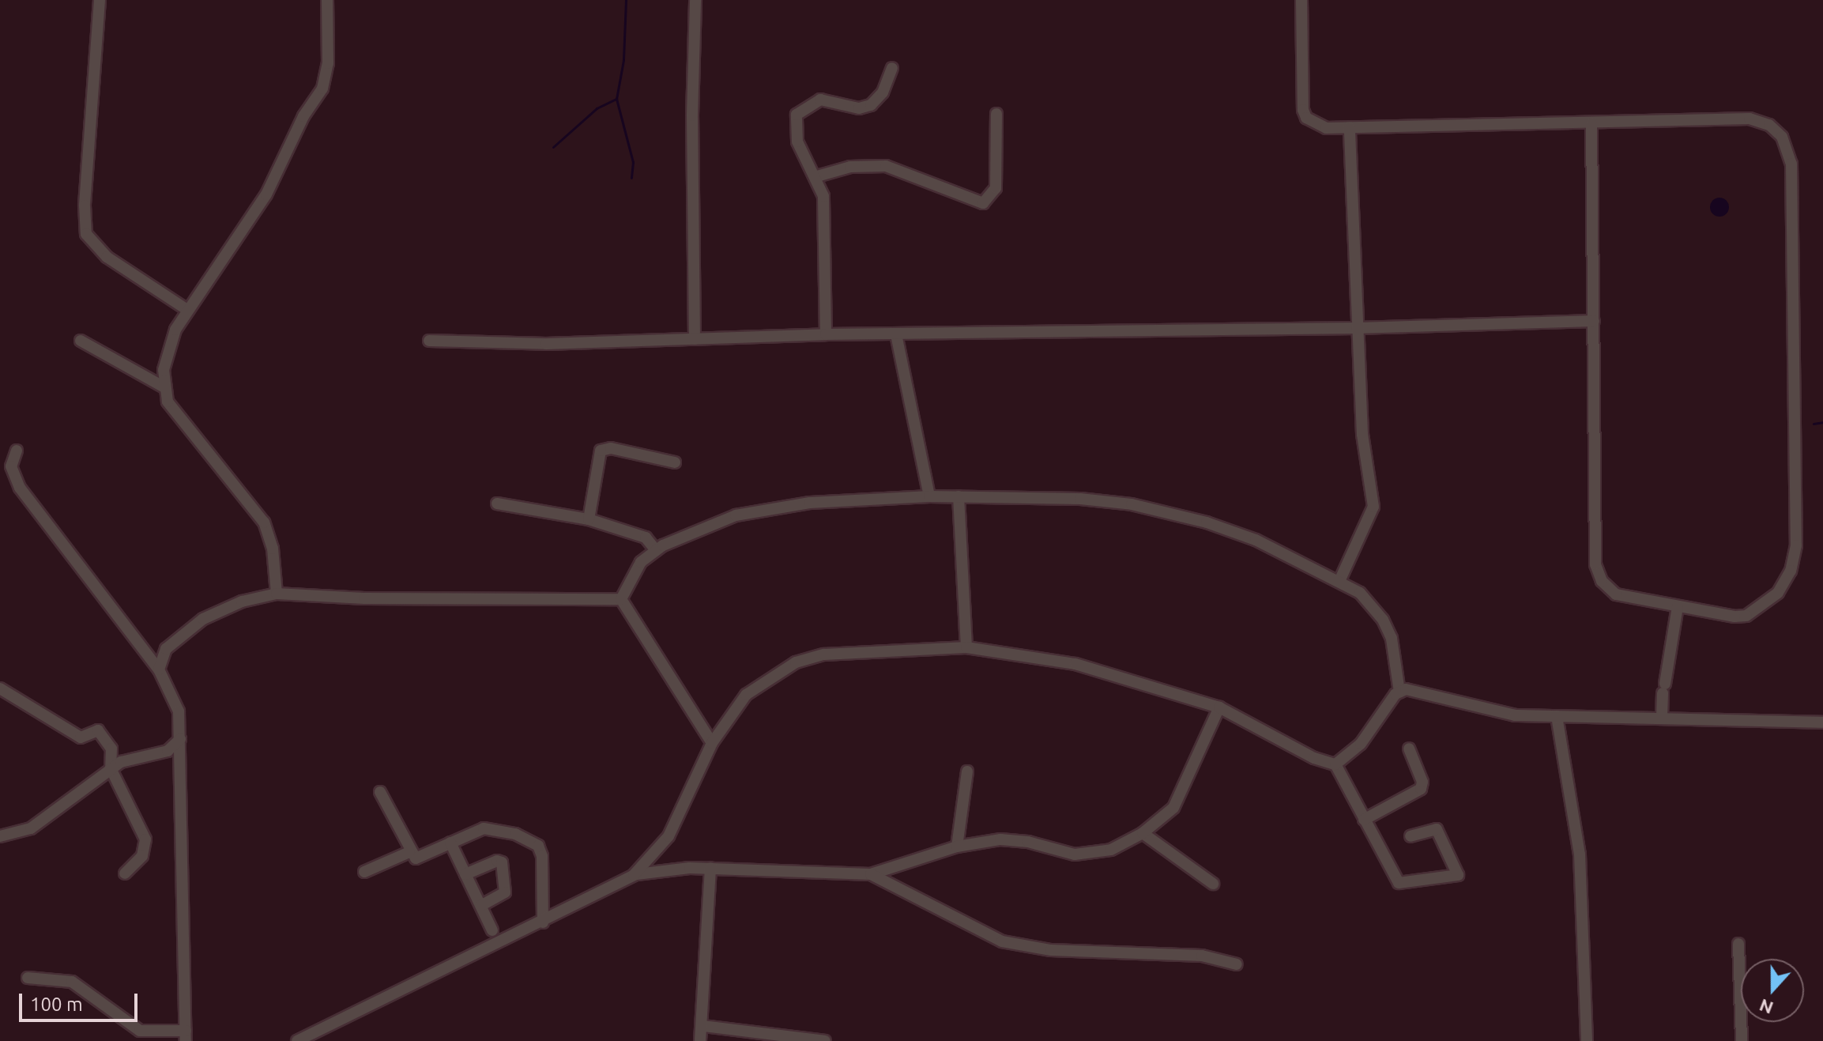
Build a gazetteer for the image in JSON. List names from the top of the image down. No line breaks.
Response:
{"scale_bar":"100 m","north":"bottom"}
